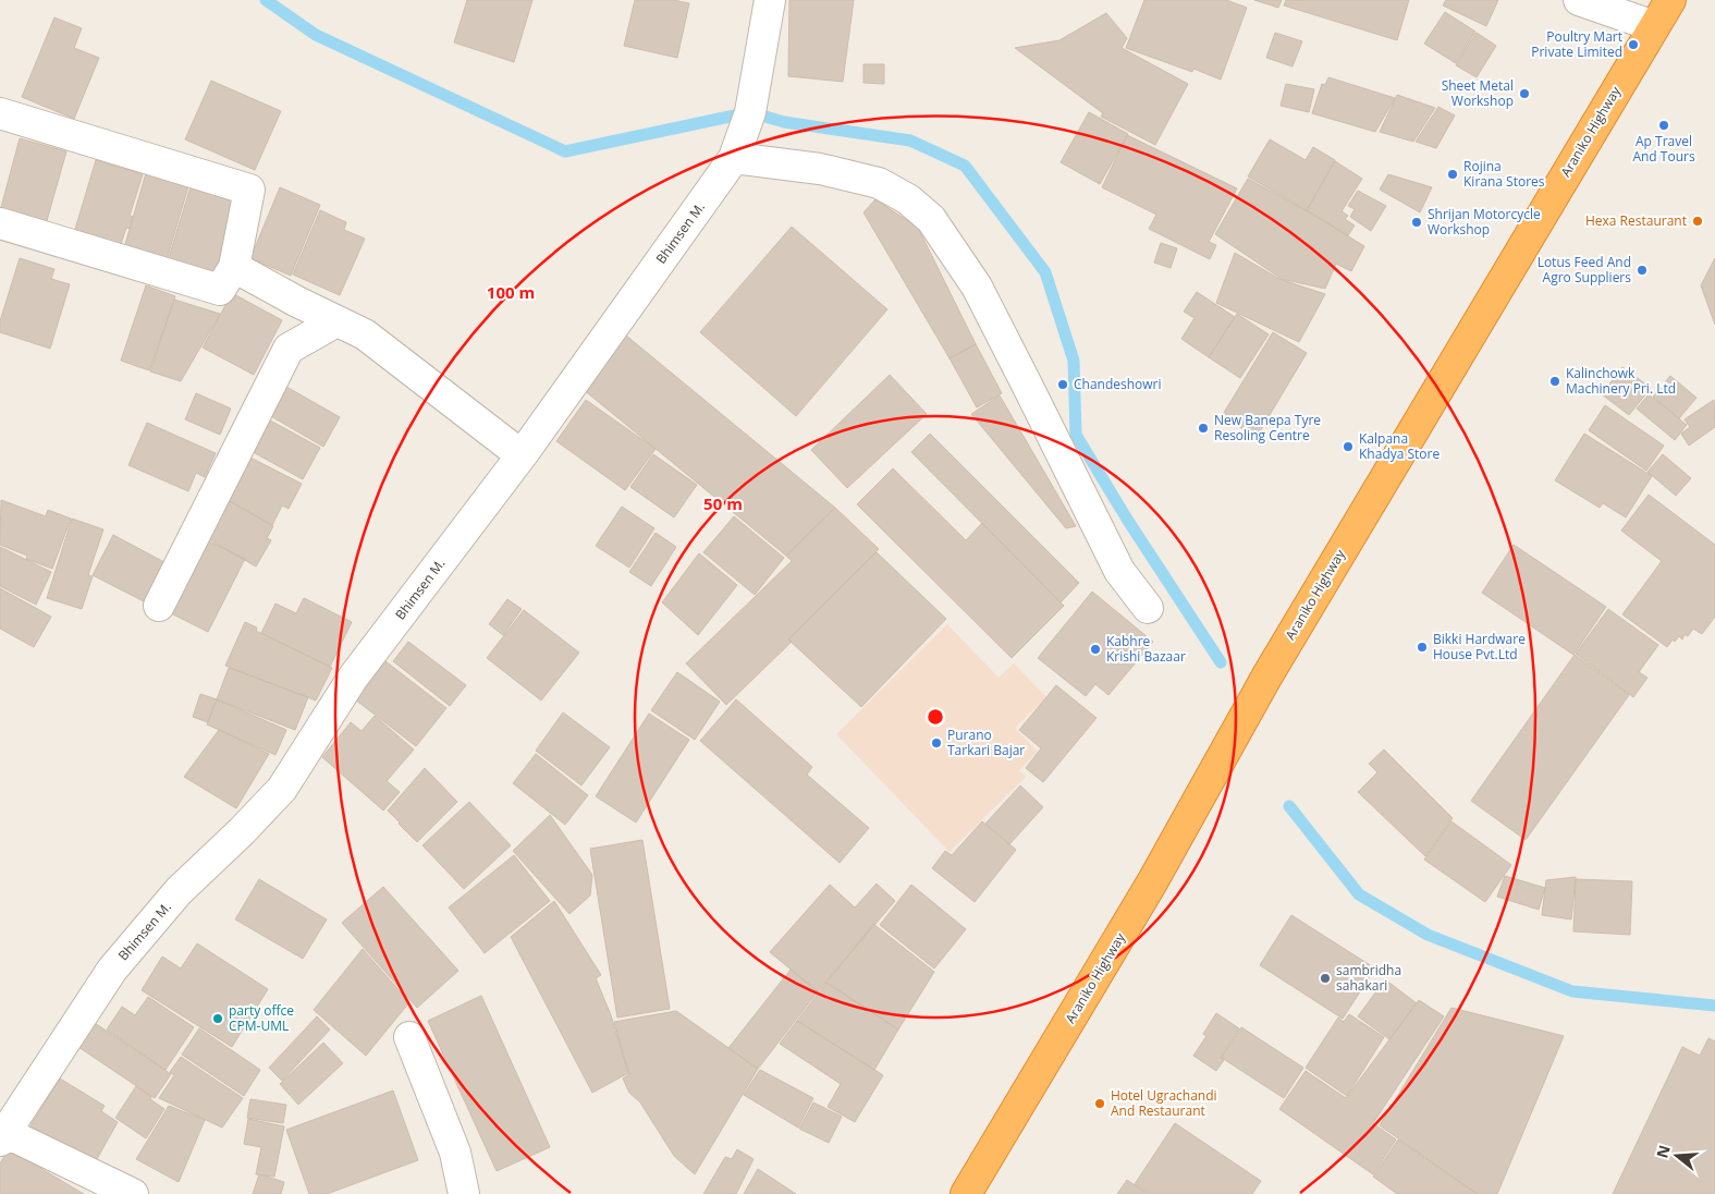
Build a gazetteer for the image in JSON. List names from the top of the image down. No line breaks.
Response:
{"streets":{"highway":["Araniko Highway"],"street":["Bhimsen M."]},"places":["Poultry Mart Private Limited","Sheet Metal Workshop","Ap Travel And Tours","Rojina Kirana Stores","Hexa Restaurant","Shrijan Motorcycle Workshop","Lotus Feed And Agro Suppliers","Kalinchowk Machinery Pri. Ltd","Chandeshowri","New Banepa Tyre Resoling Centre","Kalpana Khadya Store","Bikki Hardware House Pvt.Ltd","Kabhre Krishi Bazaar","Purano Tarkari Bajar","sambridha sahakari","party offce CPM-UML","Hotel Ugrachandi And Restaurant"],"north":"left","rings":["100 m","50 m"]}
